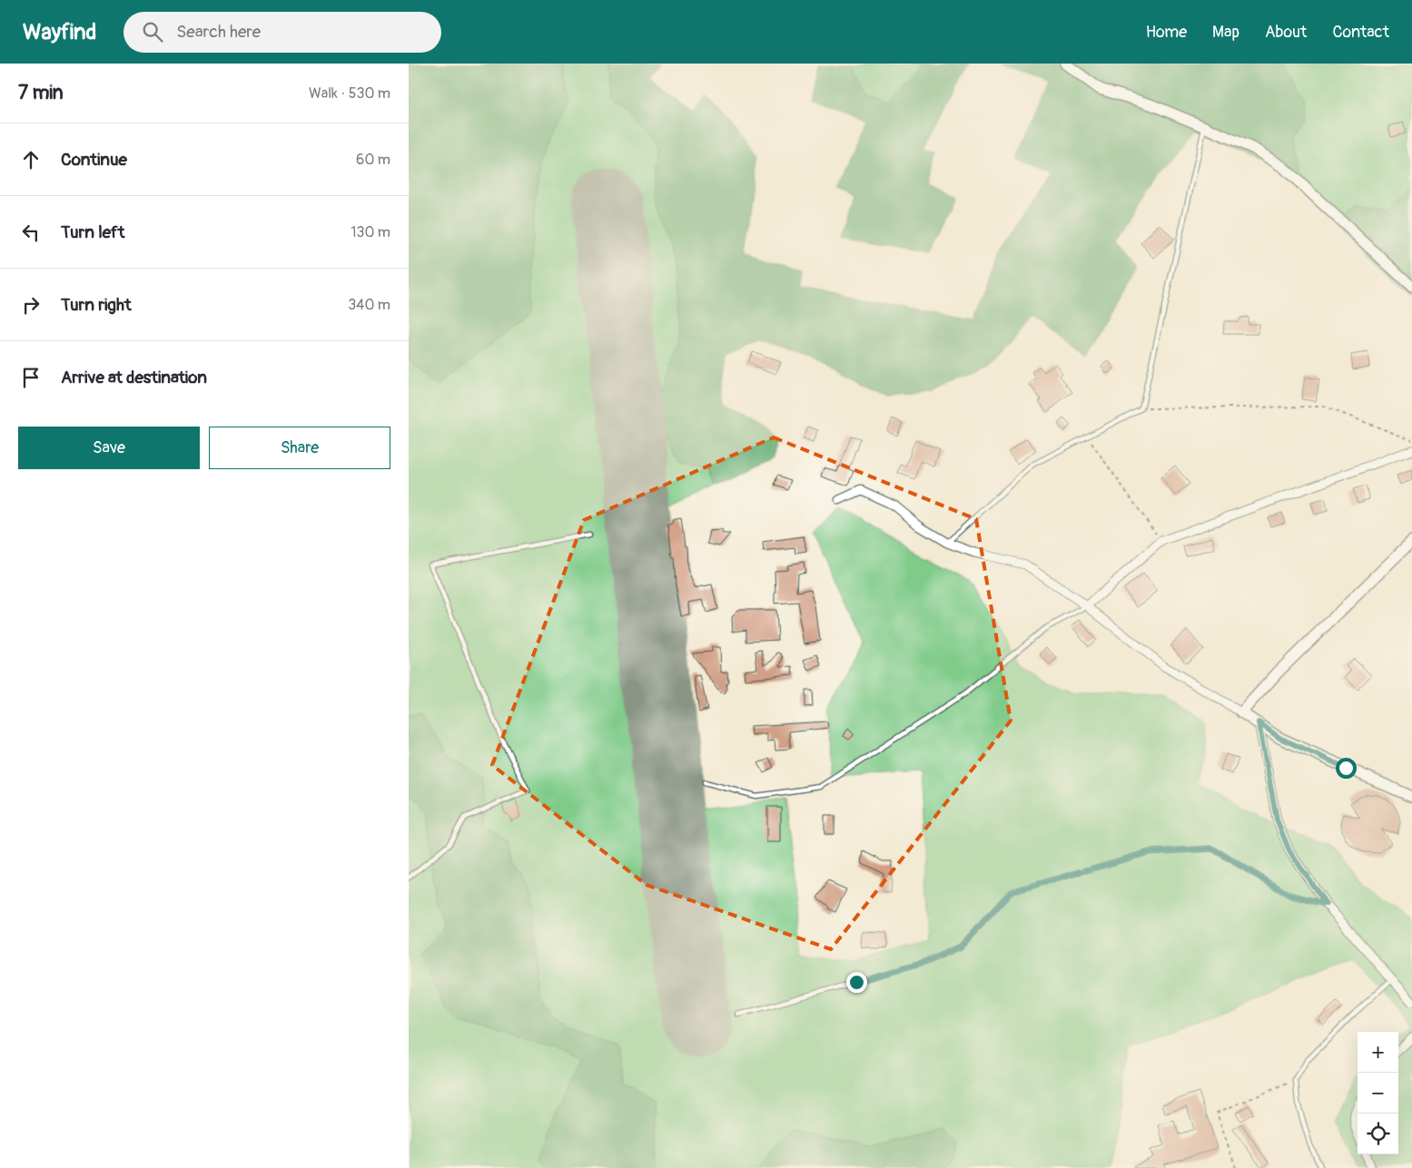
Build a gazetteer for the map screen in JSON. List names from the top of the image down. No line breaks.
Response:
{"page":{"header":"Wayfind","search":"Search here","nav":["Home","Map","About","Contact"],"heading":["7 min","Walk · 530 m"],"list":[["Continue","60 m"],["Turn left","130 m"],["Turn right","340 m"],"Arrive at destination"],"buttons":["Save","Share"],"map_buttons":["+","−"]}}
